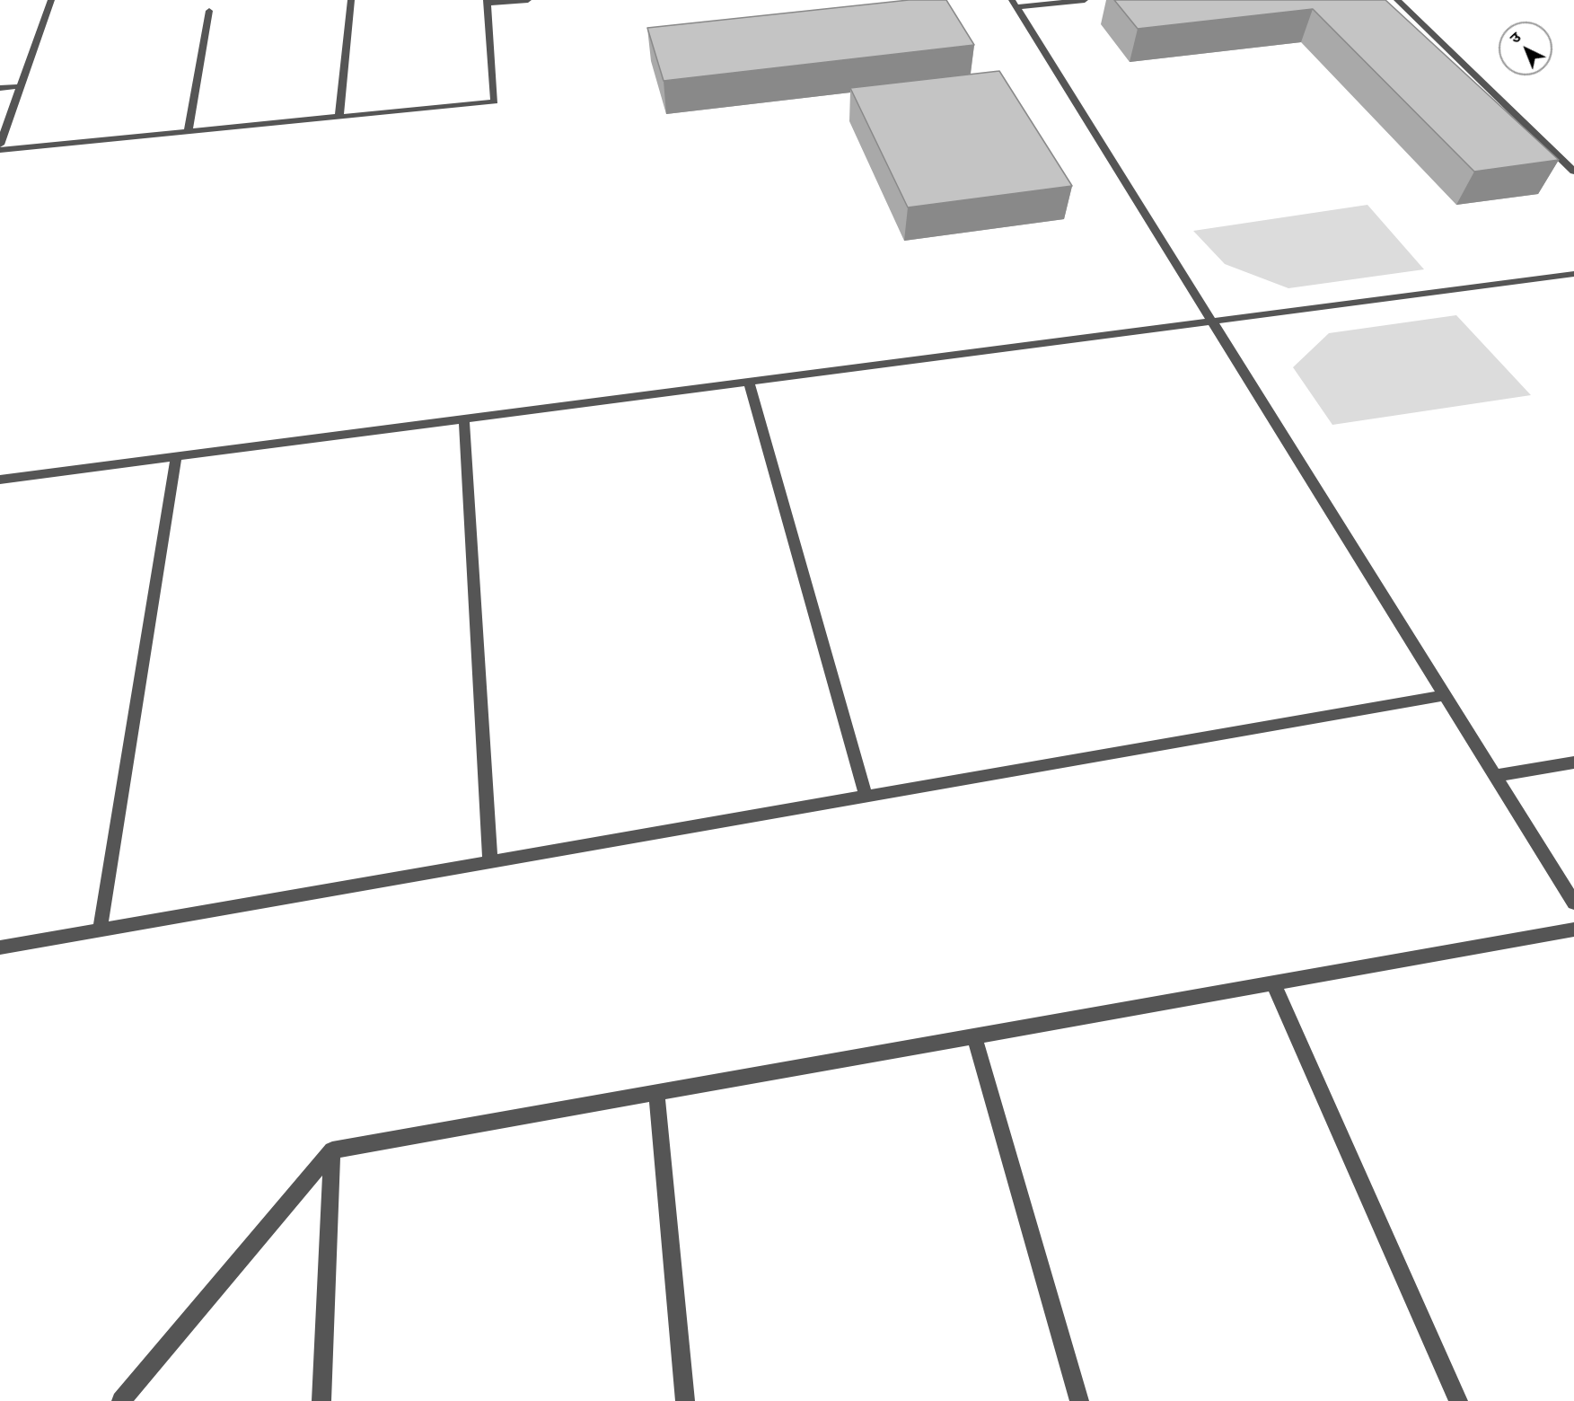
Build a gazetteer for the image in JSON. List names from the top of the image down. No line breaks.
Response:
{"north":"top left"}
